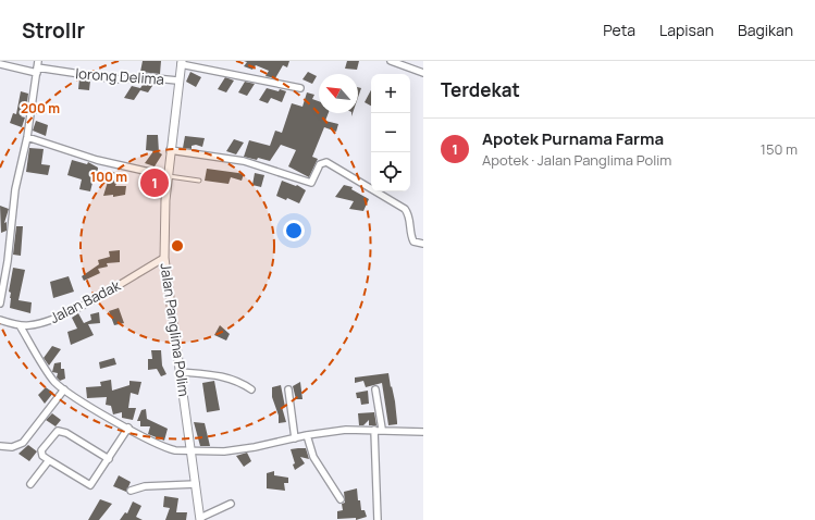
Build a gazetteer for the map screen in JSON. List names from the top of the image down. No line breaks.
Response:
{"streets":{"street":["lorong Delima","Jalan Badak","Jalan Panglima Polim"]},"crossings":[["lorong Delima","Jalan Panglima Polim"],["Jalan Badak","Jalan Panglima Polim"]],"north":"top left","page":{"header":"Strollr","nav":["Peta","Lapisan","Bagikan"],"heading":"Terdekat","map_buttons":["+","−"],"list":[{"mark":"1","name":"Apotek Purnama Farma","note":"Apotek · Jalan Panglima Polim","value":"150 m"}],"pins":"1"},"rings":["200 m","100 m"]}
